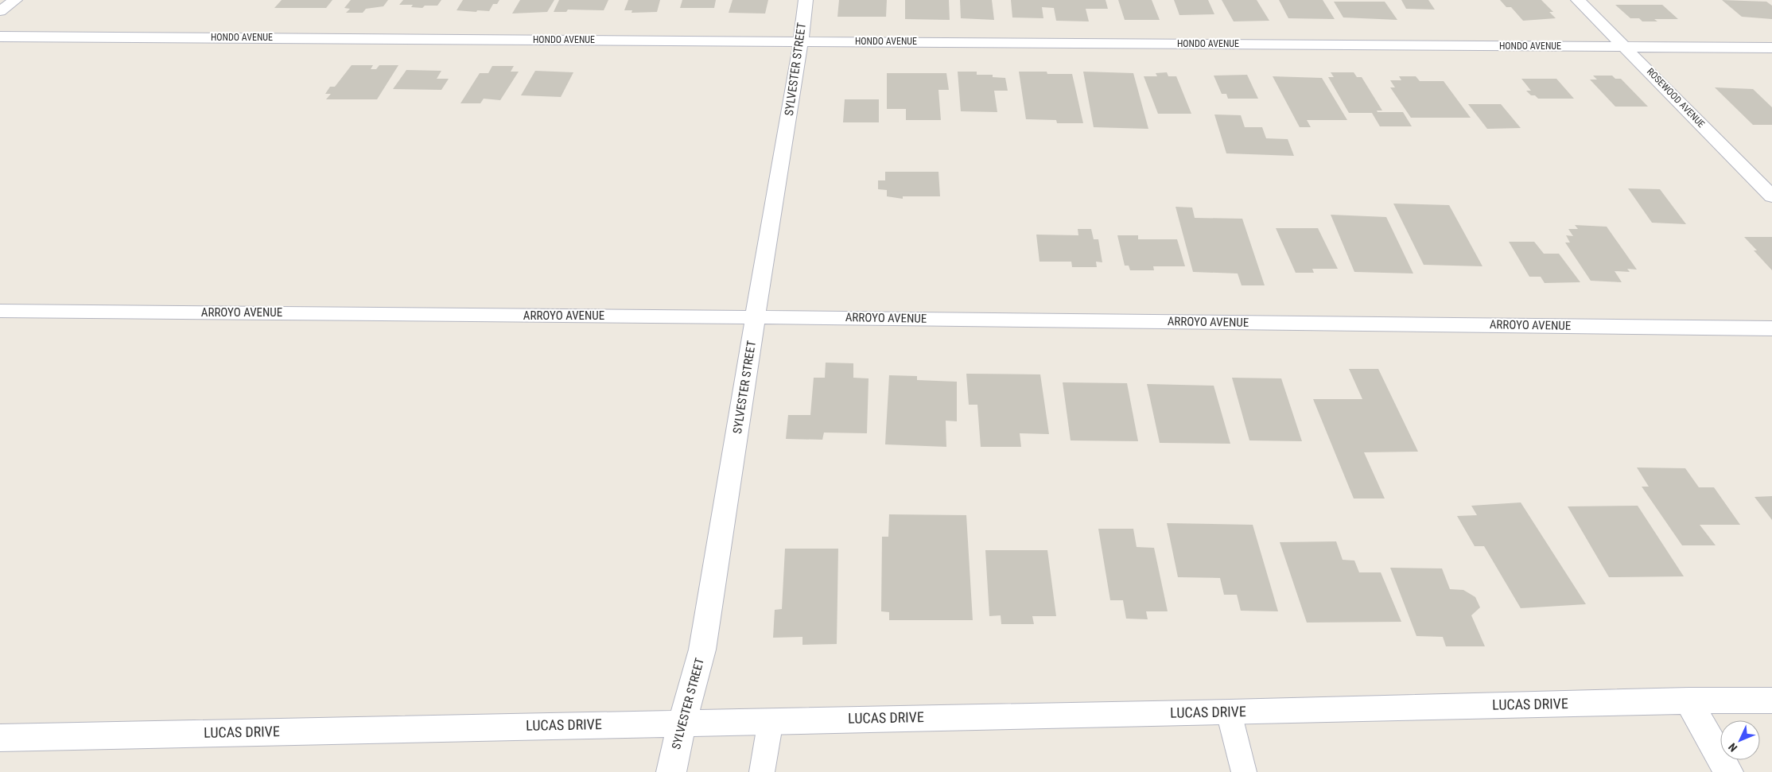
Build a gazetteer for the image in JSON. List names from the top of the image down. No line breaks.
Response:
{"streets":{"street":["HONDO AVENUE","SYLVESTER STREET","ROSEWOOD AVENUE","ARROYO AVENUE","LUCAS DRIVE"]},"crossings":[["HONDO AVENUE","SYLVESTER STREET"],["HONDO AVENUE","ROSEWOOD AVENUE"],["SYLVESTER STREET","ARROYO AVENUE"],["SYLVESTER STREET","LUCAS DRIVE"]],"north":"bottom left"}
